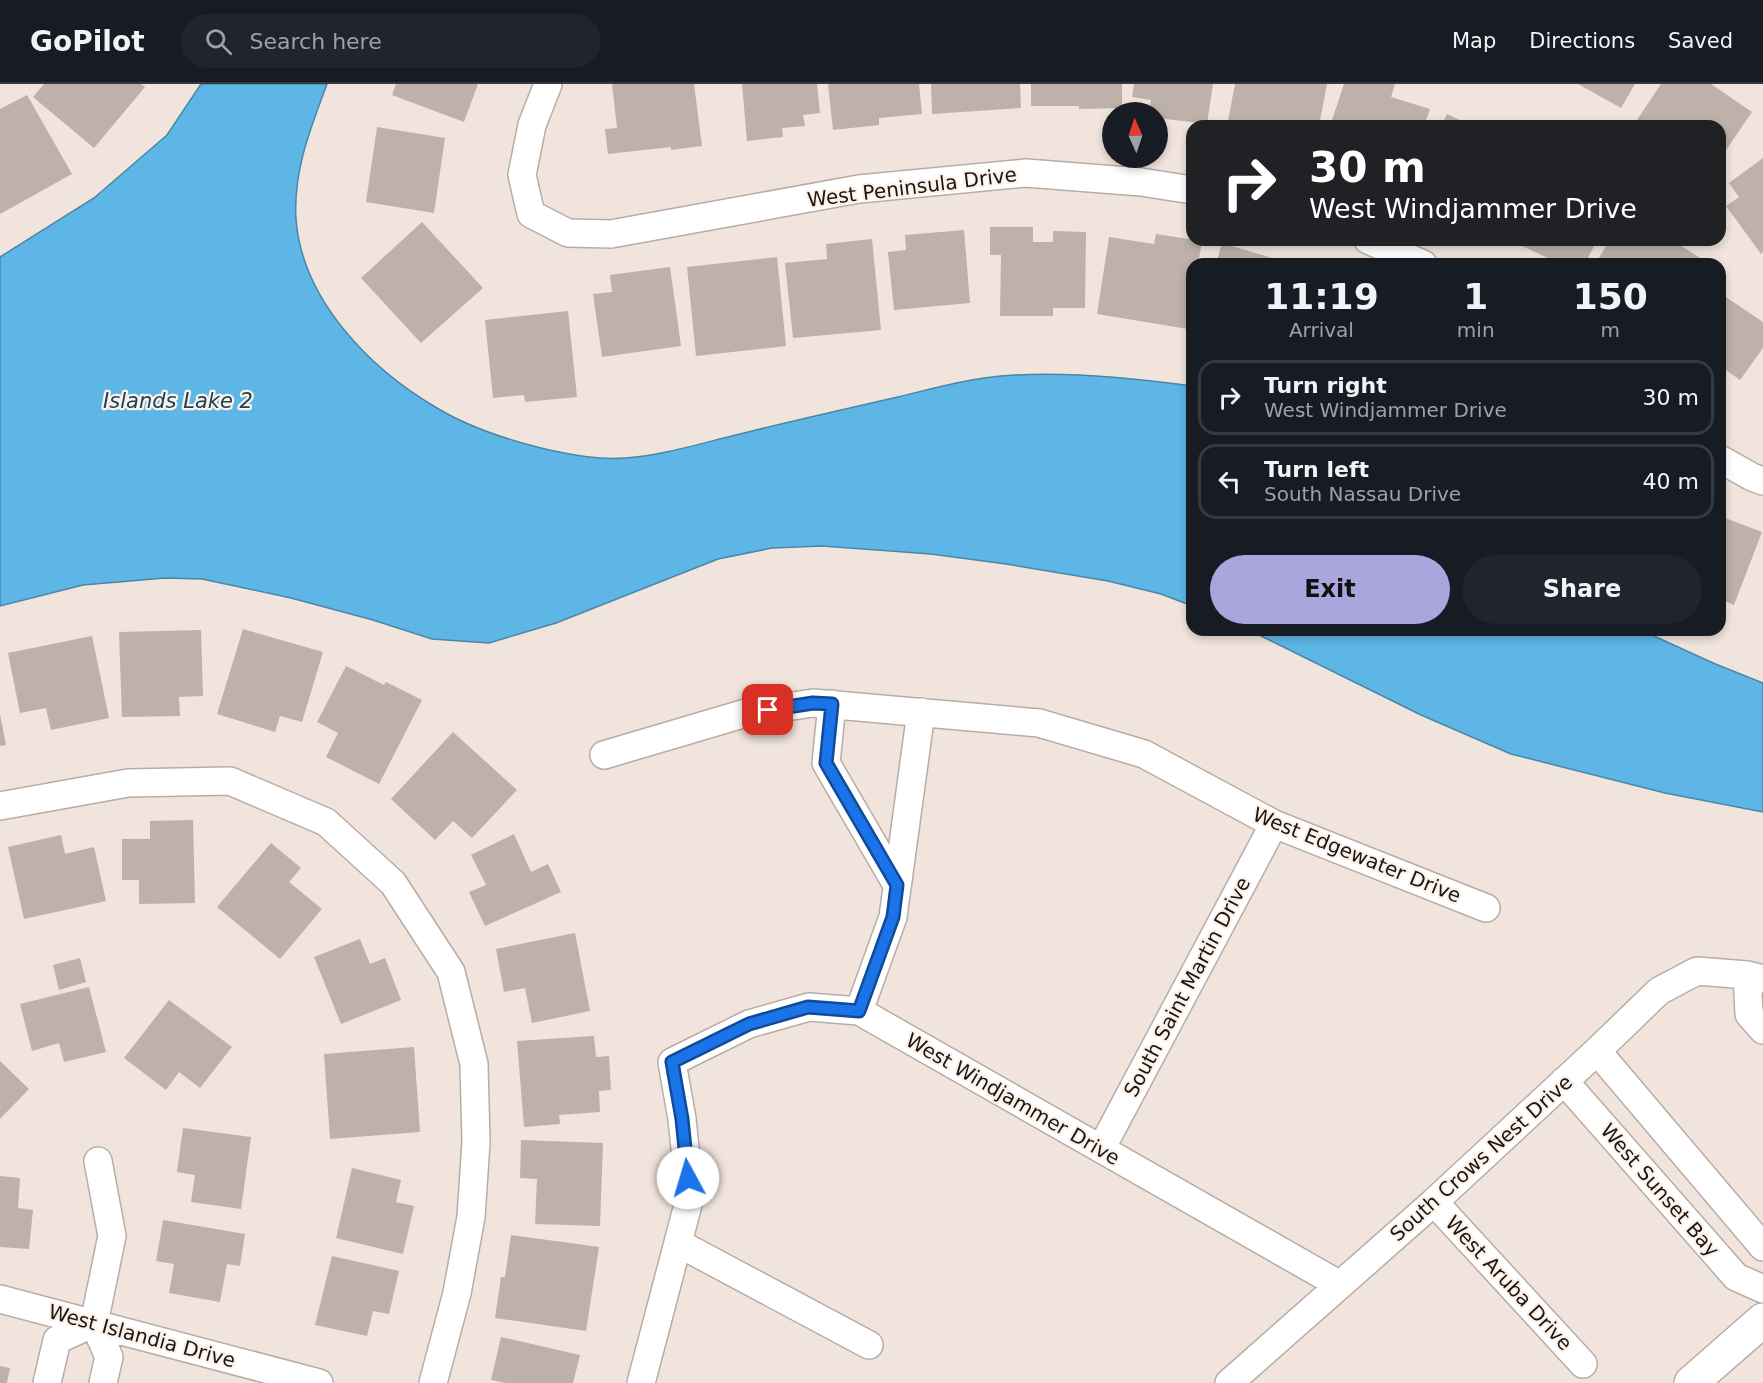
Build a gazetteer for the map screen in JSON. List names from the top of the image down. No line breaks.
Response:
{"streets":{"street":["West Peninsula Drive","West Edgewater Drive","South Saint Martin Drive","West Windjammer Drive","South Crows Nest Drive","West Sunset Bay","West Aruba Drive","West Islandia Drive"]},"crossings":[["West Edgewater Drive","South Saint Martin Drive"],["South Saint Martin Drive","West Windjammer Drive"],["West Windjammer Drive","South Crows Nest Drive"],["South Crows Nest Drive","West Sunset Bay"],["South Crows Nest Drive","West Aruba Drive"]],"water":["Islands Lake 2"],"north":"top","page":{"header":"GoPilot","search":"Search here","nav":["Map","Directions","Saved"],"turn":["30 m","West Windjammer Drive"],"eta":["11:19","Arrival","1","min","150","m"],"list":[{"name":"Turn right","note":"West Windjammer Drive","value":"30 m"},{"name":"Turn left","note":"South Nassau Drive","value":"40 m"}],"buttons":["Exit","Share"]}}
